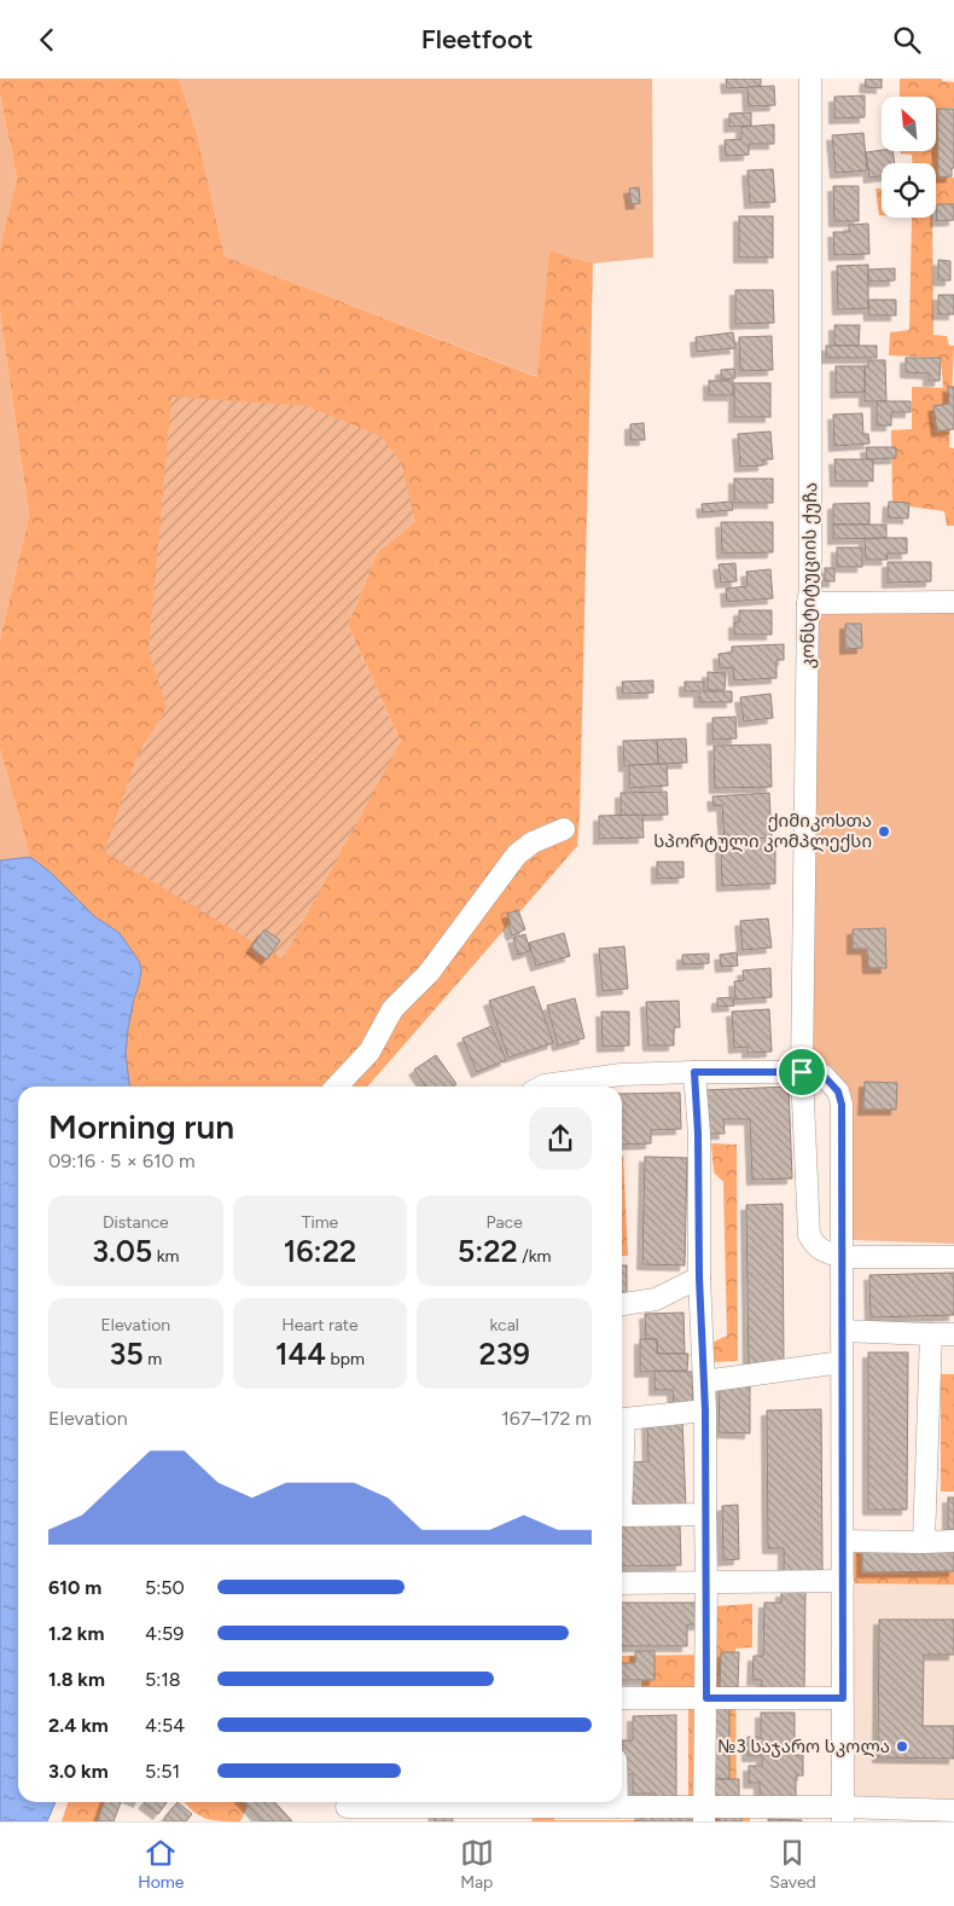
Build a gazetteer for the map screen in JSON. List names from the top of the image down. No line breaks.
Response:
{"streets":{"street":["კონსტიტუციის ქუჩა"]},"places":["ქიმიკოსთა სპორტული კომპლექსი","№3 საჯარო სკოლა"],"north":"top left","page":{"header":"Fleetfoot","heading":["Morning run","09:16 · 5 × 610 m"],"stats":[["Distance","3.05 km"],["Time","16:22"],["Pace","5:22 /km"],["Elevation","35 m"],["Heart rate","144 bpm"],["kcal","239"]],"chart":["Elevation","167–172 m"],"list":[{"name":"610 m","note":"5:50"},{"name":"1.2 km","note":"4:59"},{"name":"1.8 km","note":"5:18"},{"name":"2.4 km","note":"4:54"},{"name":"3.0 km","note":"5:51"}],"tabs":["Home","Map","Saved"]}}
